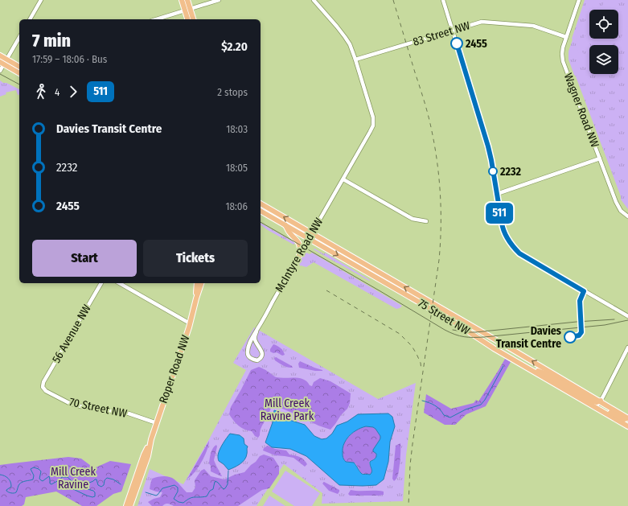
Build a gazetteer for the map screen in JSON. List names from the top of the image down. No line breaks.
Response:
{"streets":{"main road":["75 Street NW","Roper Road NW"],"street":["83 Street NW","Wagner Road NW","McIntyre Road NW","56 Avenue NW","70 Street NW"]},"crossings":[["83 Street NW","Wagner Road NW"],["83 Street NW","McIntyre Road NW"],["McIntyre Road NW","75 Street NW"],["56 Avenue NW","70 Street NW"],["Roper Road NW","70 Street NW"]],"parks":["Mill Creek Ravine Park","Mill Creek Ravine"],"places":["2455","2232","Davies Transit Centre"],"lines":["bus line 511"],"page":{"on_map":"511","heading":["7 min","17:59 – 18:06 · Bus","$2.20"],"legs":["4","511","2 stops"],"list":[{"name":"Davies Transit Centre","value":"18:03"},{"name":"2232","value":"18:05"},{"name":"2455","value":"18:06"}],"buttons":["Start","Tickets"]}}
